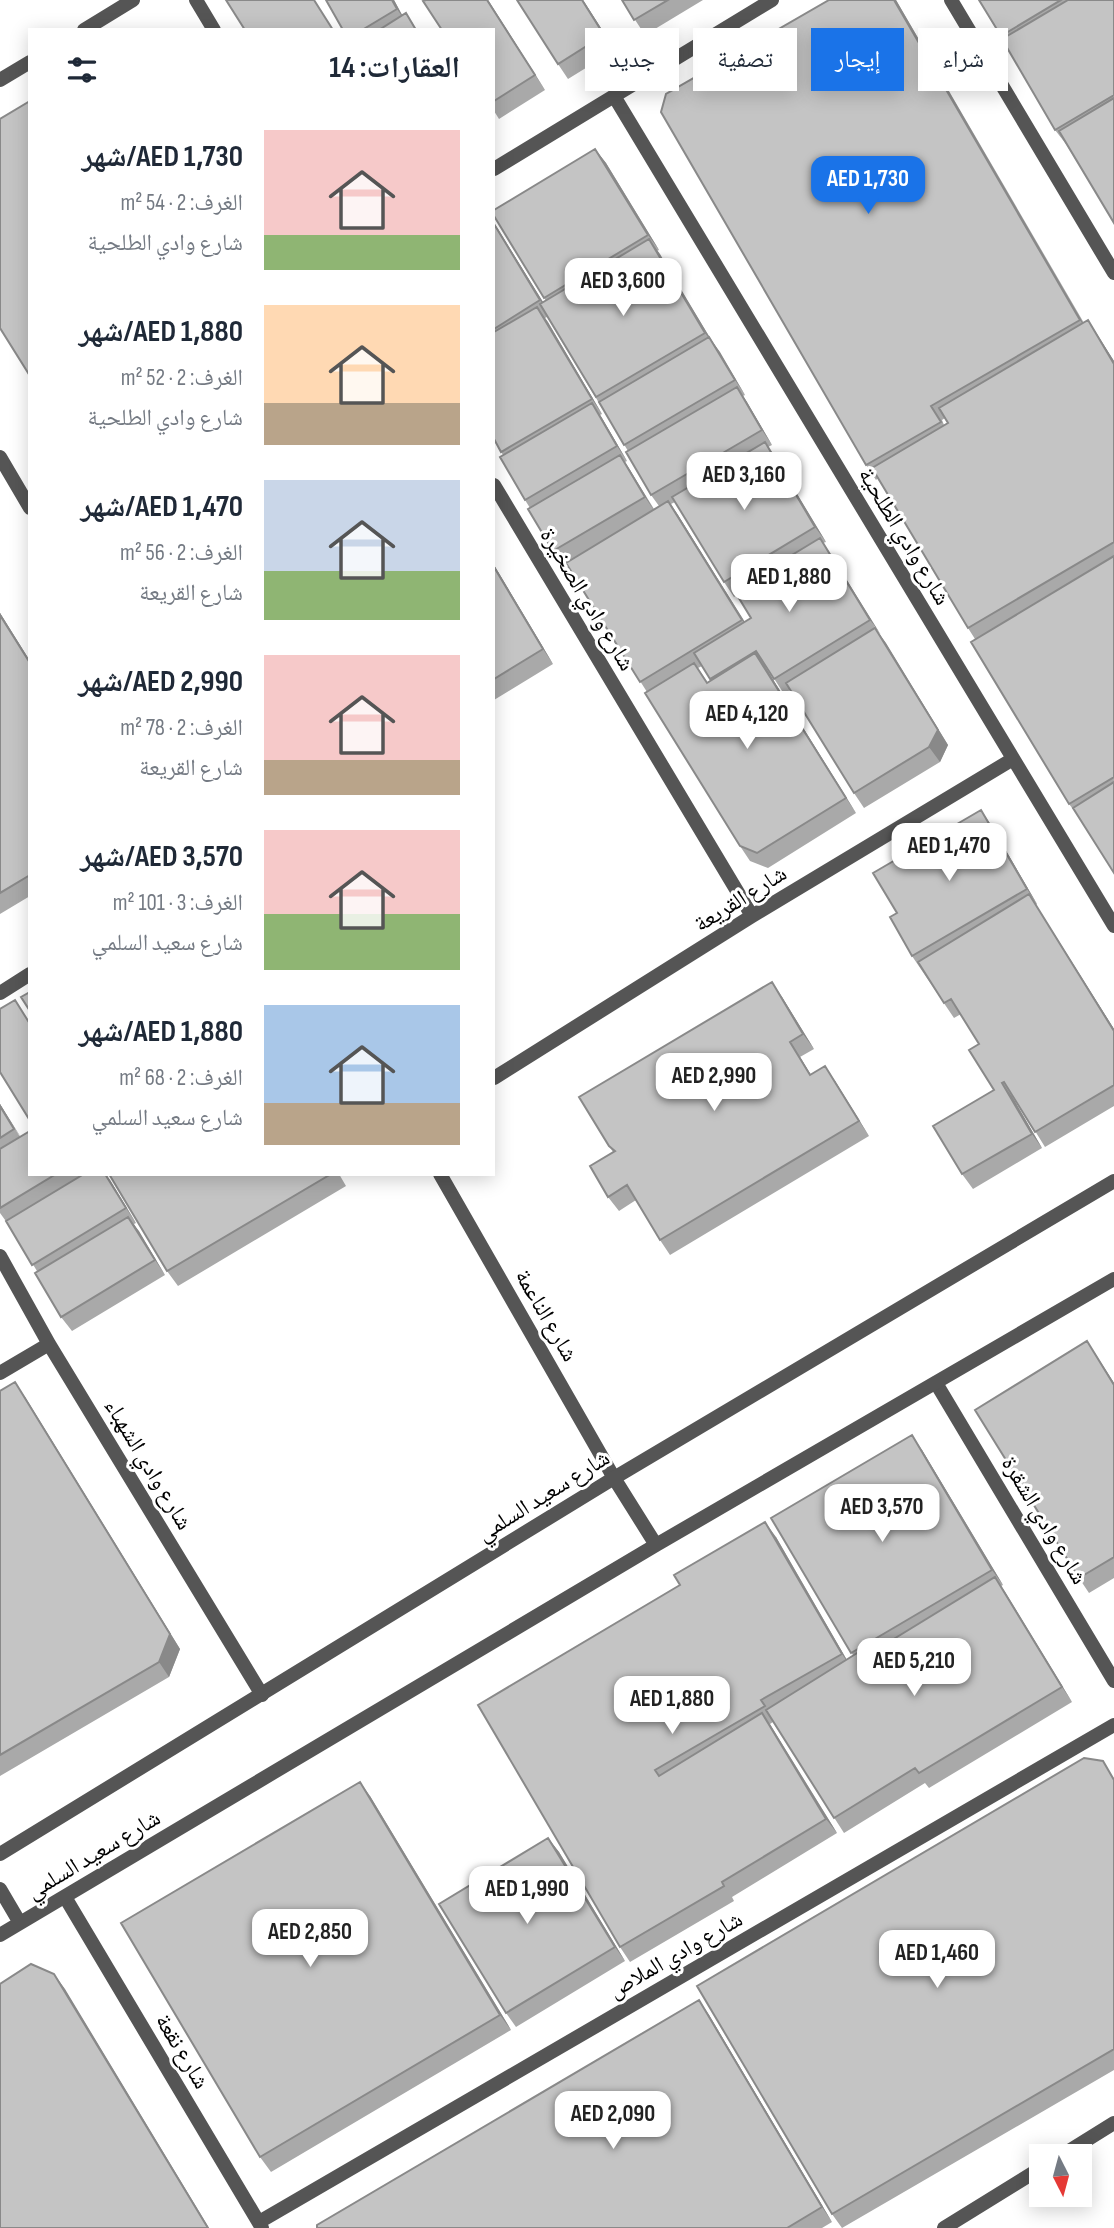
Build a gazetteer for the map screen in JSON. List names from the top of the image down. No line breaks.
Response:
{"streets":{"street":["شارع وادي الطلحية","شارع وادي الصخيرة","شارع القريعة","شارع الناعمة","شارع وادي الشهباء","شارع سعيد السلمي","شارع وادي الشقرة","شارع وادي الملاص","شارع نقعة"]},"crossings":[["شارع وادي الطلحية","شارع القريعة"],["شارع وادي الصخيرة","شارع القريعة"],["شارع الناعمة","شارع سعيد السلمي"],["شارع وادي الشهباء","شارع سعيد السلمي"],["شارع سعيد السلمي","شارع وادي الشقرة"],["شارع سعيد السلمي","شارع نقعة"],["شارع وادي الملاص","شارع نقعة"]],"north":"bottom","page":{"chip":["شراء","إيجار","تصفية","جديد"],"heading":"العقارات: 14","list":[{"name":"AED 1,730/شهر","note":"الغرف: 2 · 54 m² · شارع وادي الطلحية"},{"name":"AED 1,880/شهر","note":"الغرف: 2 · 52 m² · شارع وادي الطلحية"},{"name":"AED 1,470/شهر","note":"الغرف: 2 · 56 m² · شارع القريعة"},{"name":"AED 2,990/شهر","note":"الغرف: 2 · 78 m² · شارع القريعة"},{"name":"AED 3,570/شهر","note":"الغرف: 3 · 101 m² · شارع سعيد السلمي"},{"name":"AED 1,880/شهر","note":"الغرف: 2 · 68 m² · شارع سعيد السلمي"}],"price":["AED 1,730","AED 3,600","AED 3,160","AED 1,880","AED 4,120","AED 1,470","AED 2,990","AED 3,570","AED 5,210","AED 1,880","AED 1,990","AED 2,850","AED 1,460","AED 2,090"]}}
